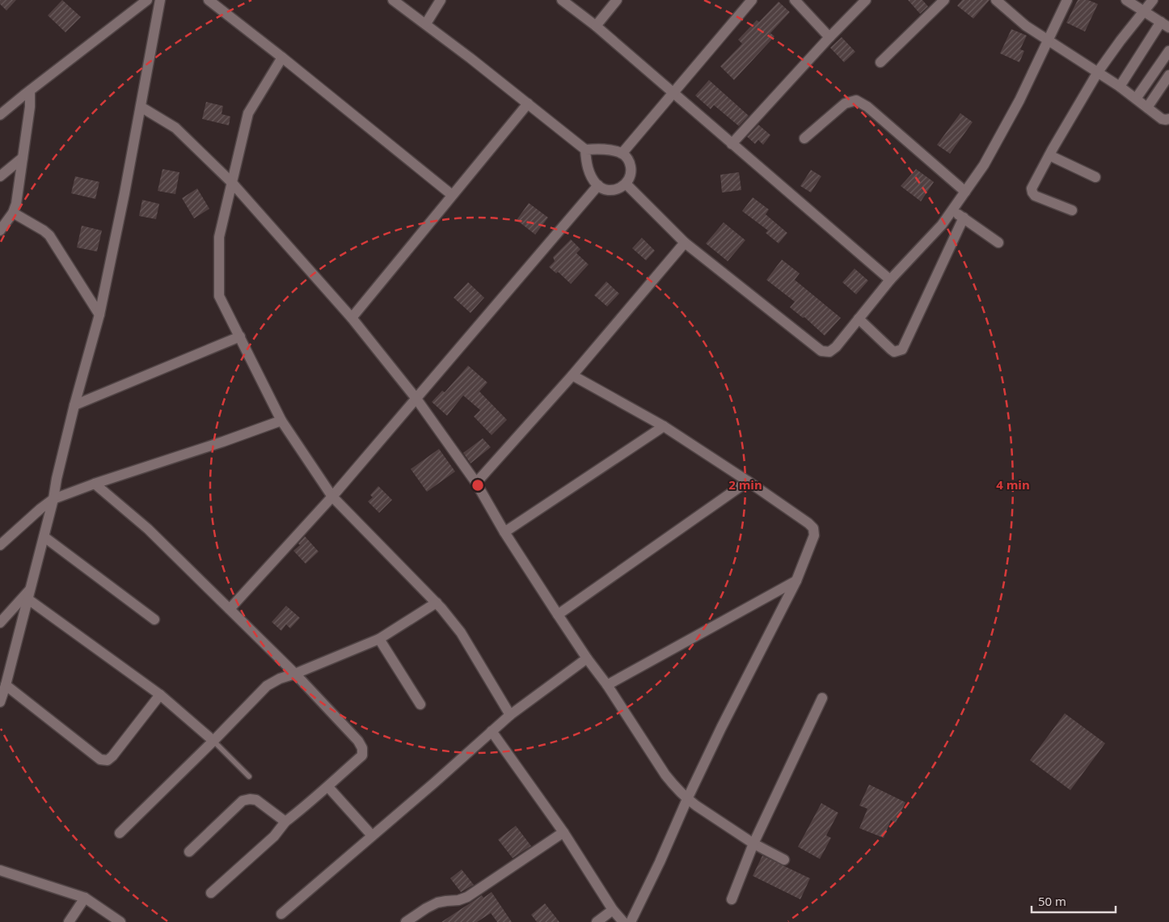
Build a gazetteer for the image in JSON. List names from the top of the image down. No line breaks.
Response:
{"scale_bar":"50 m","rings":["2 min","4 min"]}
